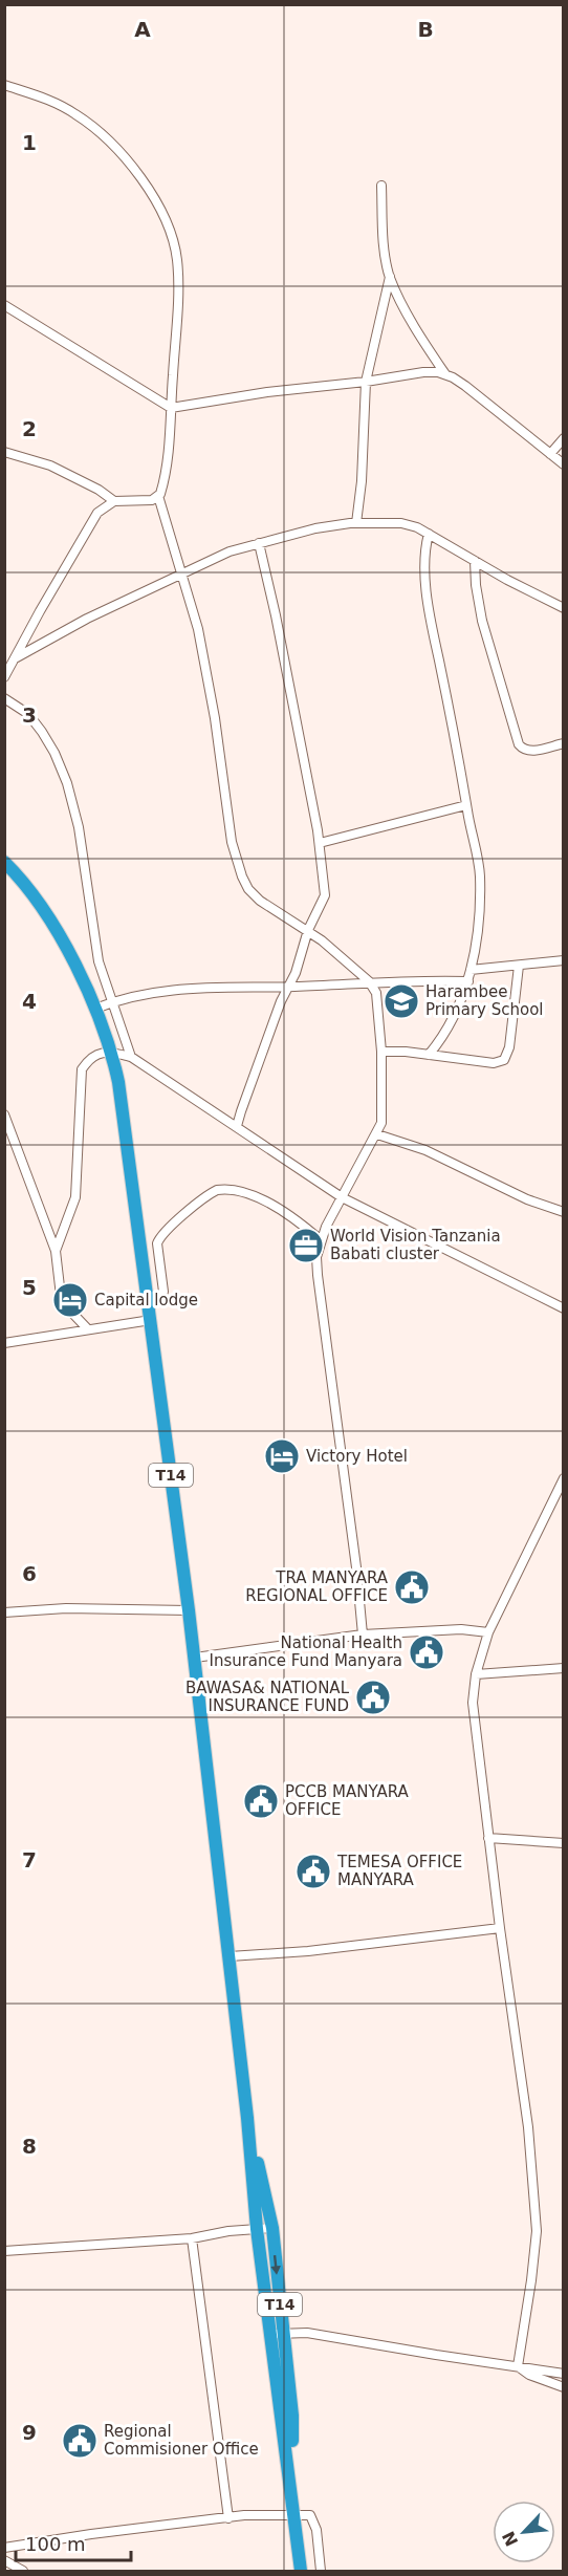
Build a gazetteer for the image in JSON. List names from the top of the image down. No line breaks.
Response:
{"streets":{"highway":["T14"]},"places":{"school or university":["Harambee Primary School"],"office":["World Vision Tanzania Babati cluster"],"hotel":["Capital lodge","Victory Hotel"],"public building":["TRA MANYARA REGIONAL OFFICE","National Health Insurance Fund Manyara","BAWASA& NATIONAL INSURANCE FUND","PCCB MANYARA OFFICE","TEMESA OFFICE MANYARA","Regional Commisioner Office"]},"scale_bar":"100 m","north":"bottom left","grid":{"columns":["A","B"],"rows":["1","2","3","4","5","6","7","8","9"]}}
